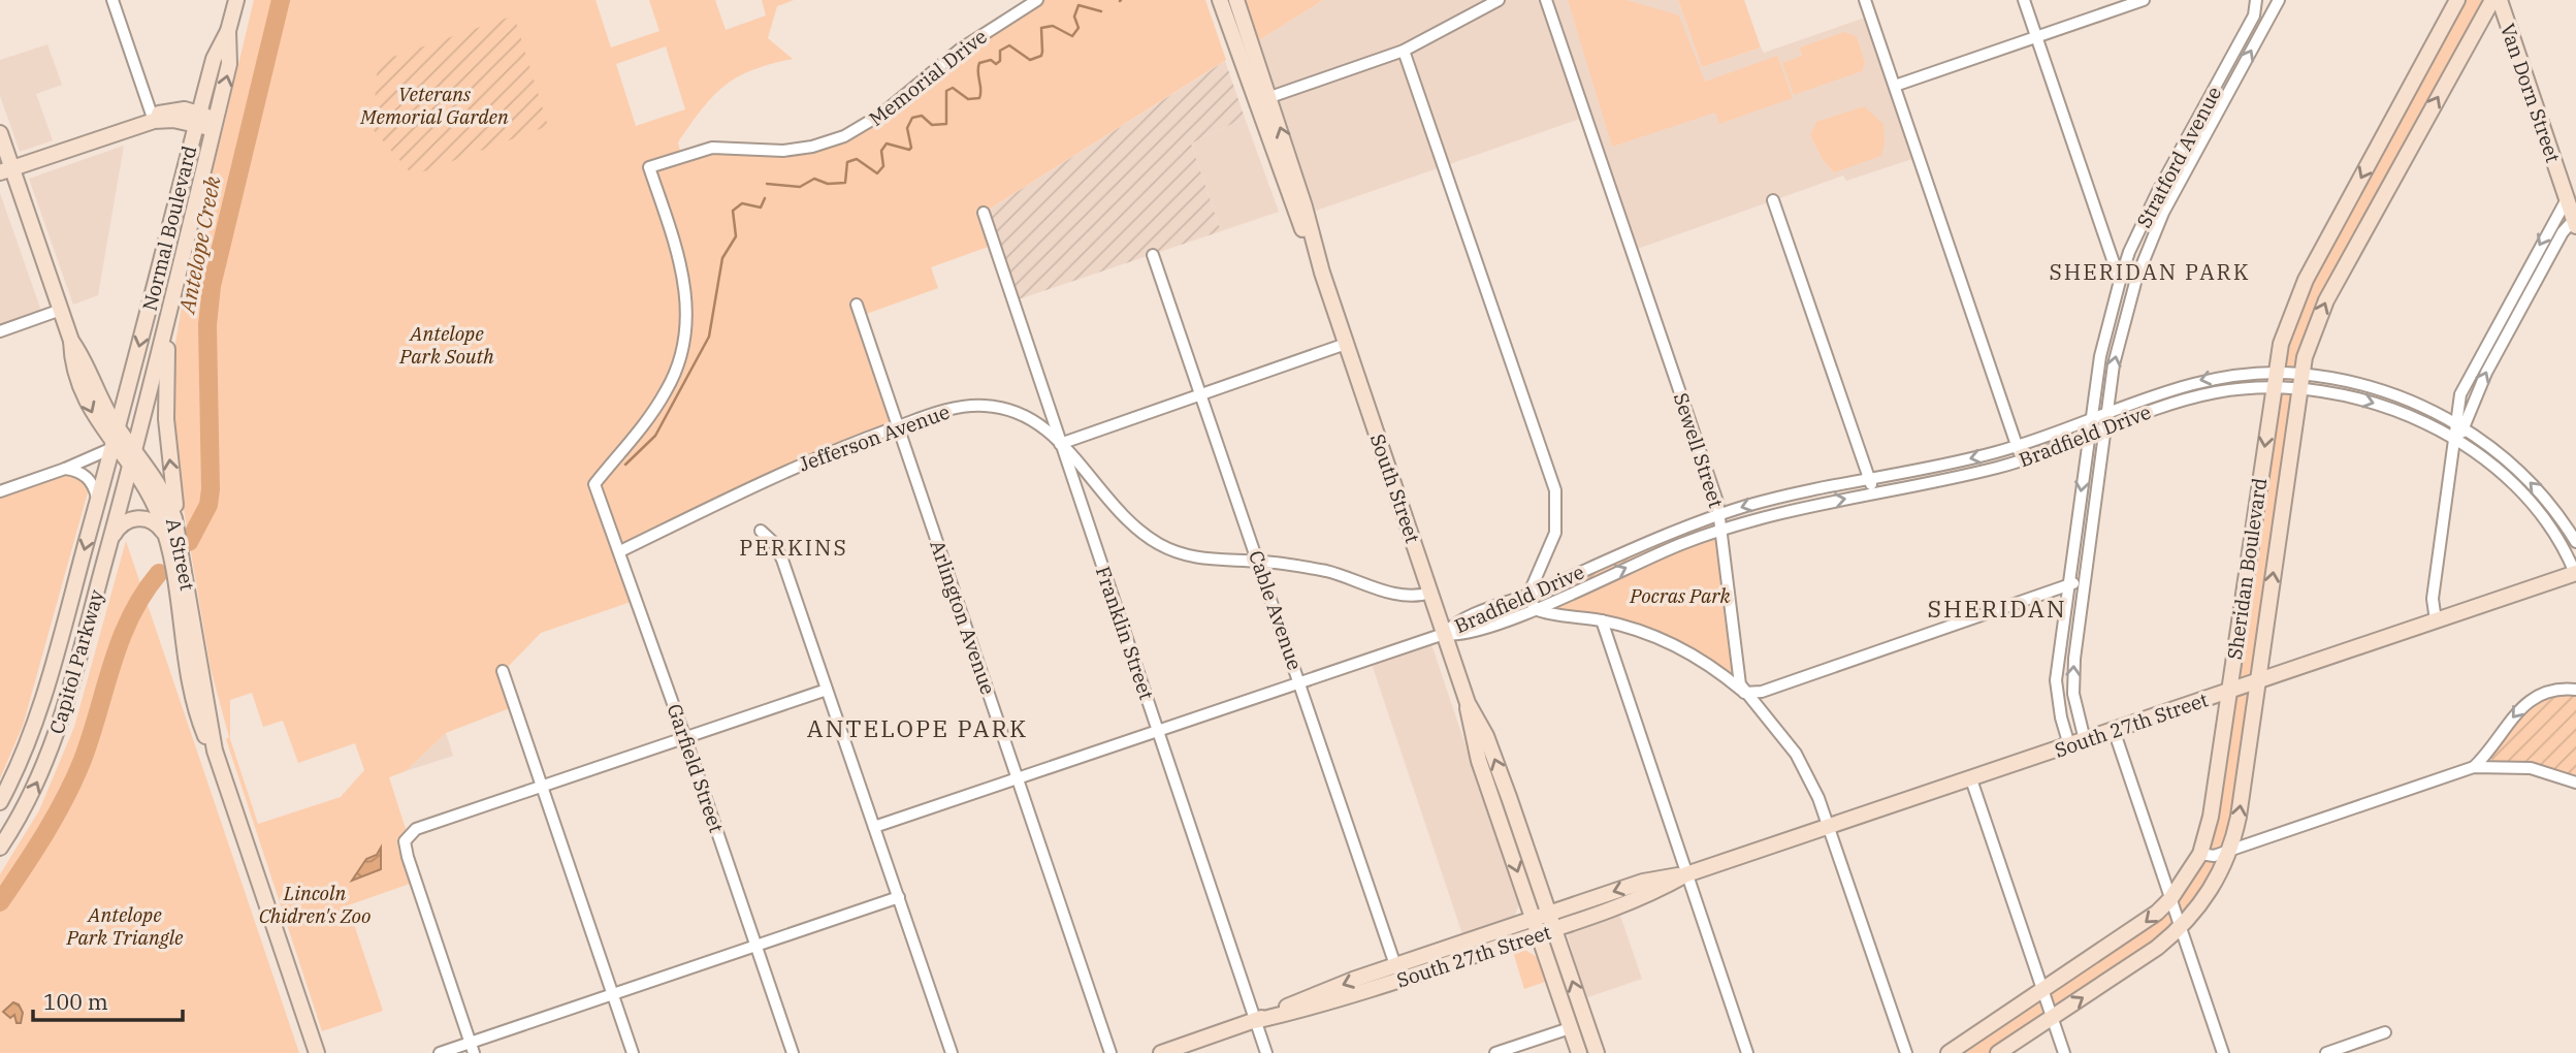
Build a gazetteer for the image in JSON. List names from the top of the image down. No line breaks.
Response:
{"streets":{"main road":["Van Dorn Street","Normal Boulevard","South Street","A Street","Sheridan Boulevard","Capitol Parkway","South 27th Street"],"street":["Memorial Drive","Stratford Avenue","Bradfield Drive","Jefferson Avenue","Sewell Street","Cable Avenue","Arlington Avenue","Franklin Street","Garfield Street"]},"crossings":[["Memorial Drive","Garfield Street"],["Stratford Avenue","Bradfield Drive"],["Stratford Avenue","South 27th Street"],["Normal Boulevard","A Street"],["Normal Boulevard","Capitol Parkway"],["Bradfield Drive","Sewell Street"],["Bradfield Drive","South Street"],["Bradfield Drive","Sheridan Boulevard"],["Bradfield Drive","South 27th Street"],["Jefferson Avenue","South Street"],["Jefferson Avenue","Cable Avenue"],["Jefferson Avenue","Arlington Avenue"],["Jefferson Avenue","Franklin Street"],["Jefferson Avenue","Garfield Street"],["Sewell Street","South 27th Street"],["South Street","South 27th Street"],["A Street","Capitol Parkway"],["Sheridan Boulevard","South 27th Street"],["Cable Avenue","South 27th Street"],["Franklin Street","South 27th Street"]],"districts":["SHERIDAN PARK","PERKINS","SHERIDAN","ANTELOPE PARK"],"water":["Antelope Creek"],"parks":["Veterans Memorial Garden","Antelope Park South","Pocras Park","Lincoln Chidren's Zoo","Antelope Park Triangle"],"scale_bar":"100 m"}
